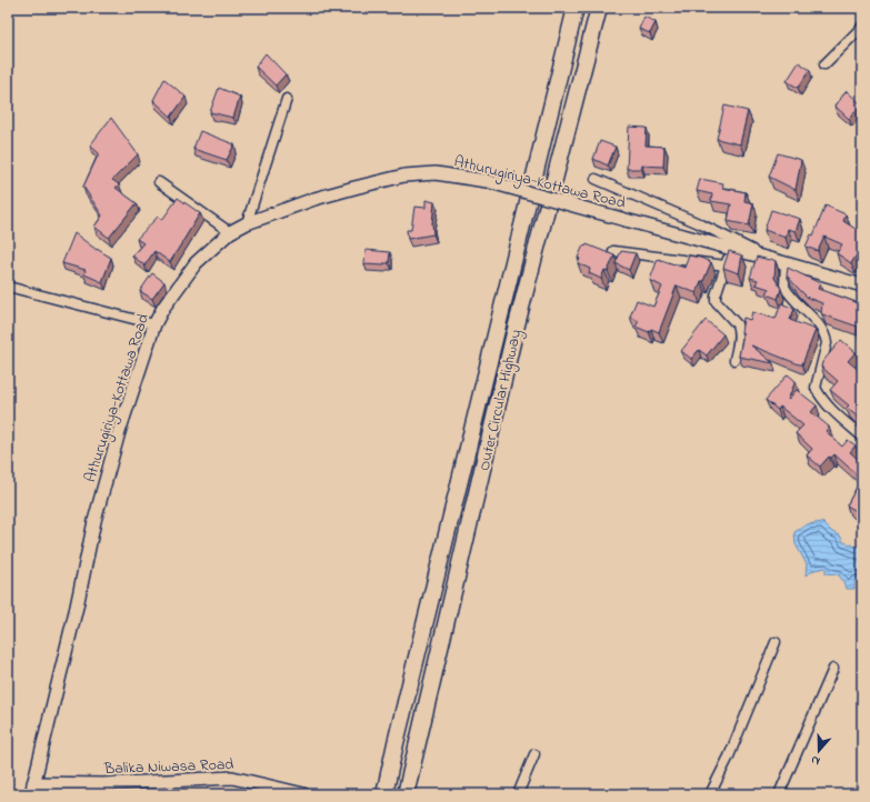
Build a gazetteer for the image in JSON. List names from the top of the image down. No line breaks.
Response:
{"streets":{"highway":["Outer Circular Highway"],"main road":["Athurugiriya-Kottawa Road","Balika Niwasa Road"]},"crossings":[["Athurugiriya-Kottawa Road","Balika Niwasa Road"]],"north":"bottom"}
